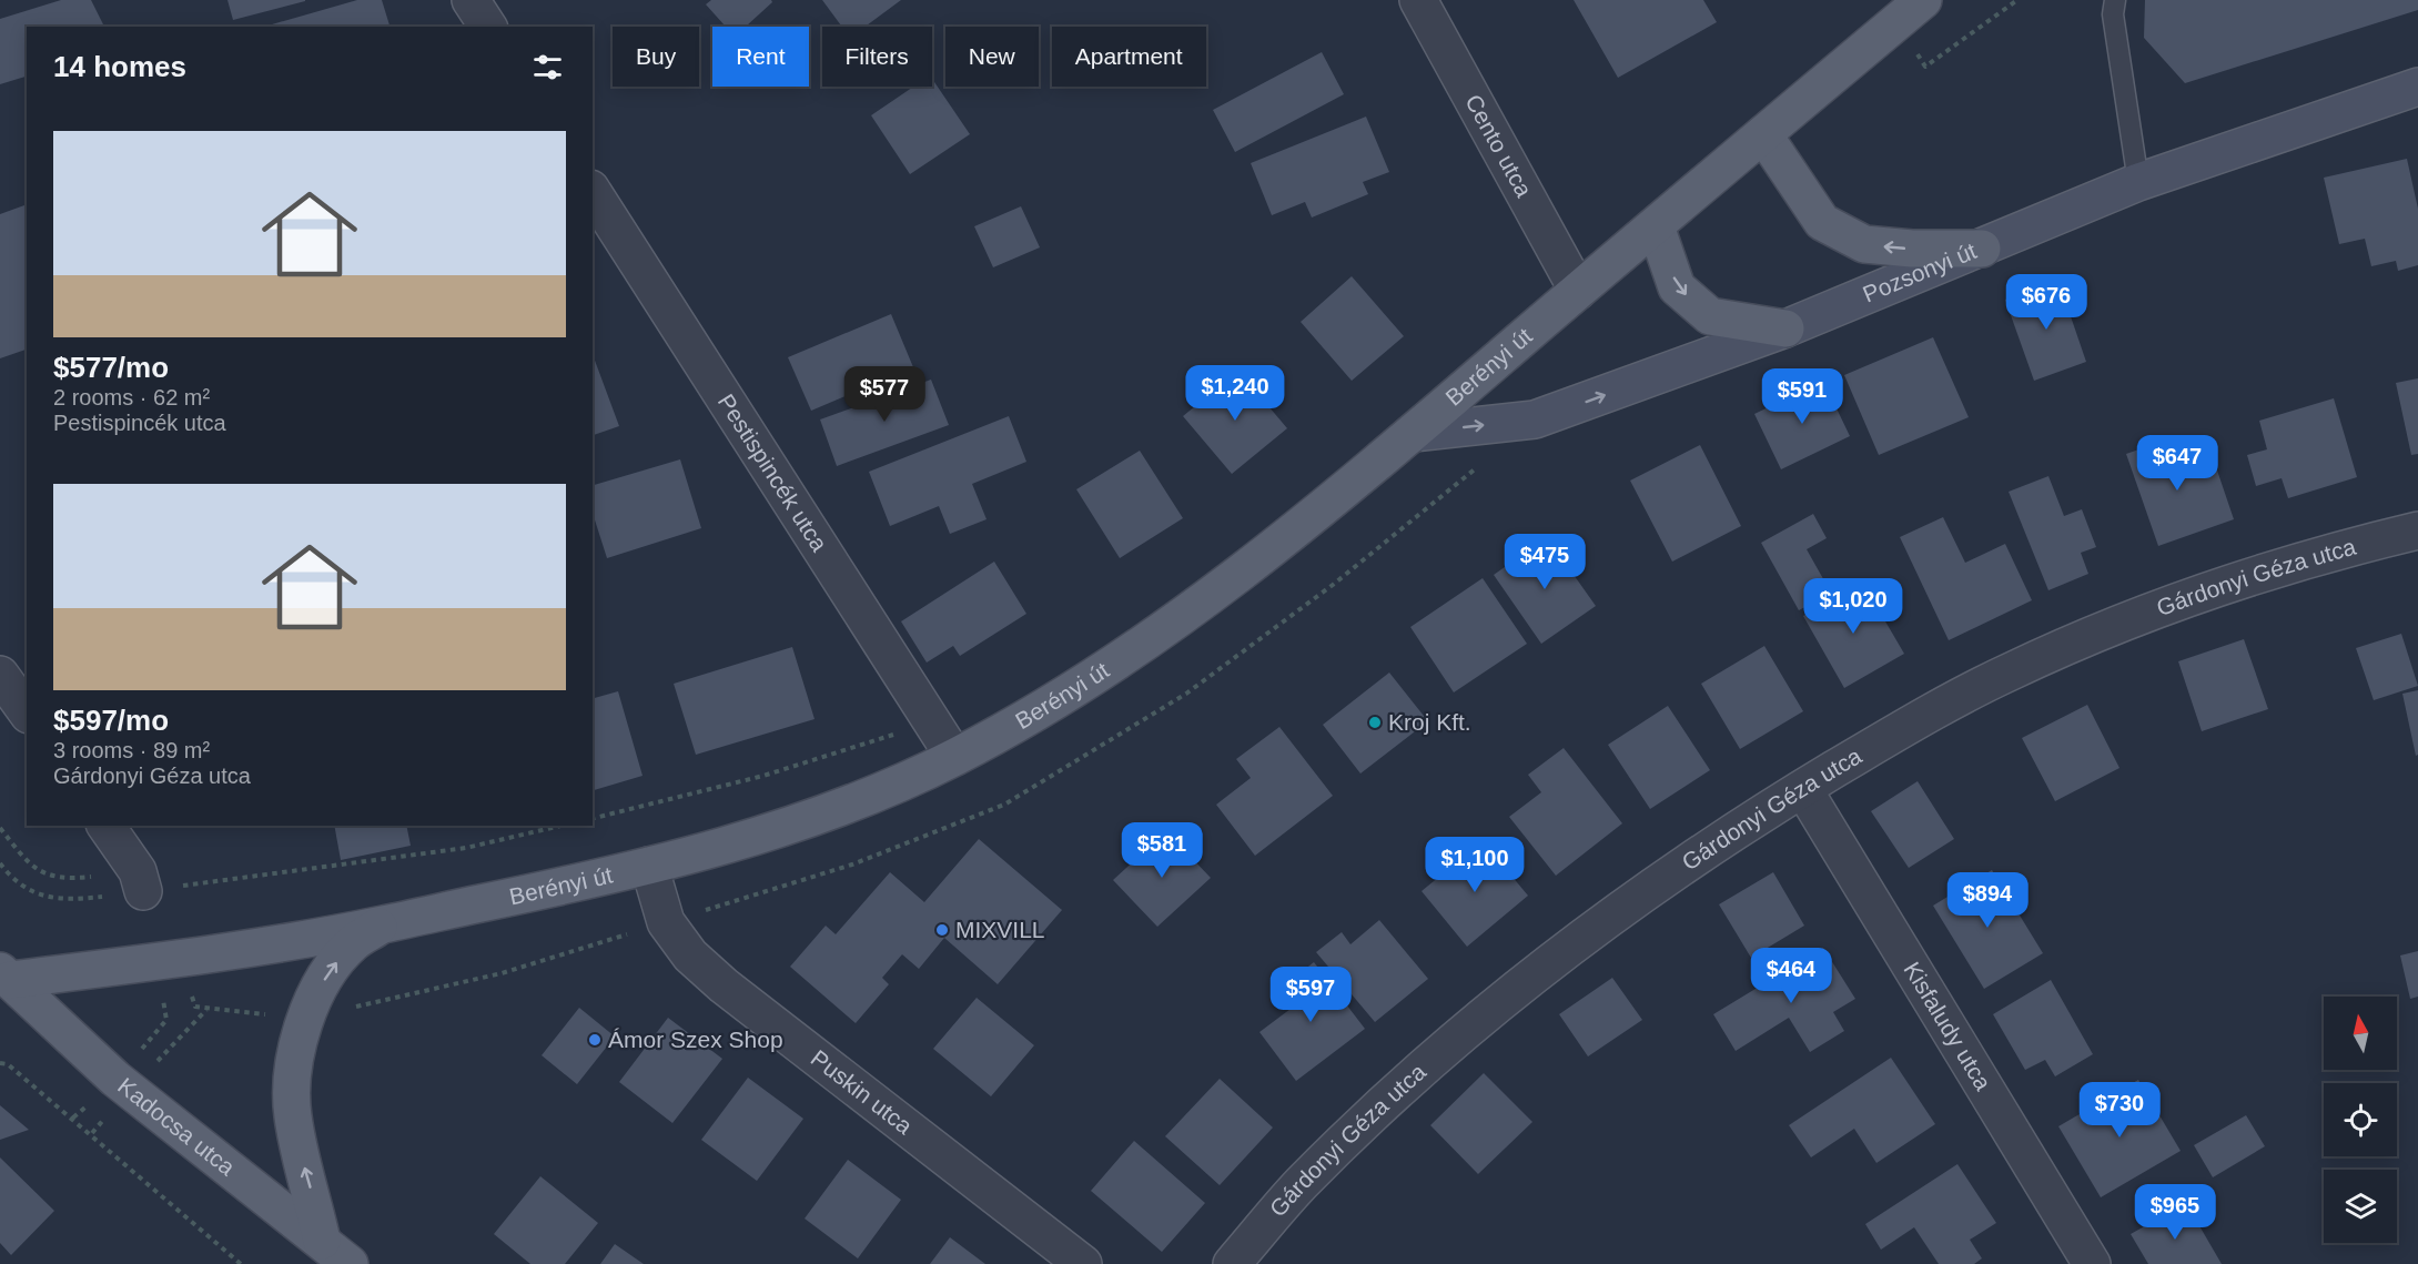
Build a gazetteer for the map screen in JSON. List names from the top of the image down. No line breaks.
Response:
{"streets":{"main road":["Berényi út","Kadocsa utca"],"street":["Cento utca","Pozsonyi út","Pestispincék utca","Gárdonyi Géza utca","Kisfaludy utca","Puskin utca"]},"crossings":[["Cento utca","Berényi út"],["Pozsonyi út","Berényi út"],["Berényi út","Pestispincék utca"],["Berényi út","Puskin utca"],["Berényi út","Kadocsa utca"],["Gárdonyi Géza utca","Kisfaludy utca"]],"one_way":["Pozsonyi út"],"places":["Kroj Kft.","MIXVILL","Ámor Szex Shop"],"north":"top","page":{"chip":["Buy","Rent","Filters","New","Apartment"],"heading":"14 homes","list":[{"name":"$577/mo","note":"2 rooms · 62 m² · Pestispincék utca"},{"name":"$597/mo","note":"3 rooms · 89 m² · Gárdonyi Géza utca"}],"price":["$676","$1,240","$577","$591","$647","$475","$1,020","$581","$1,100","$894","$464","$597","$730","$965"]}}
